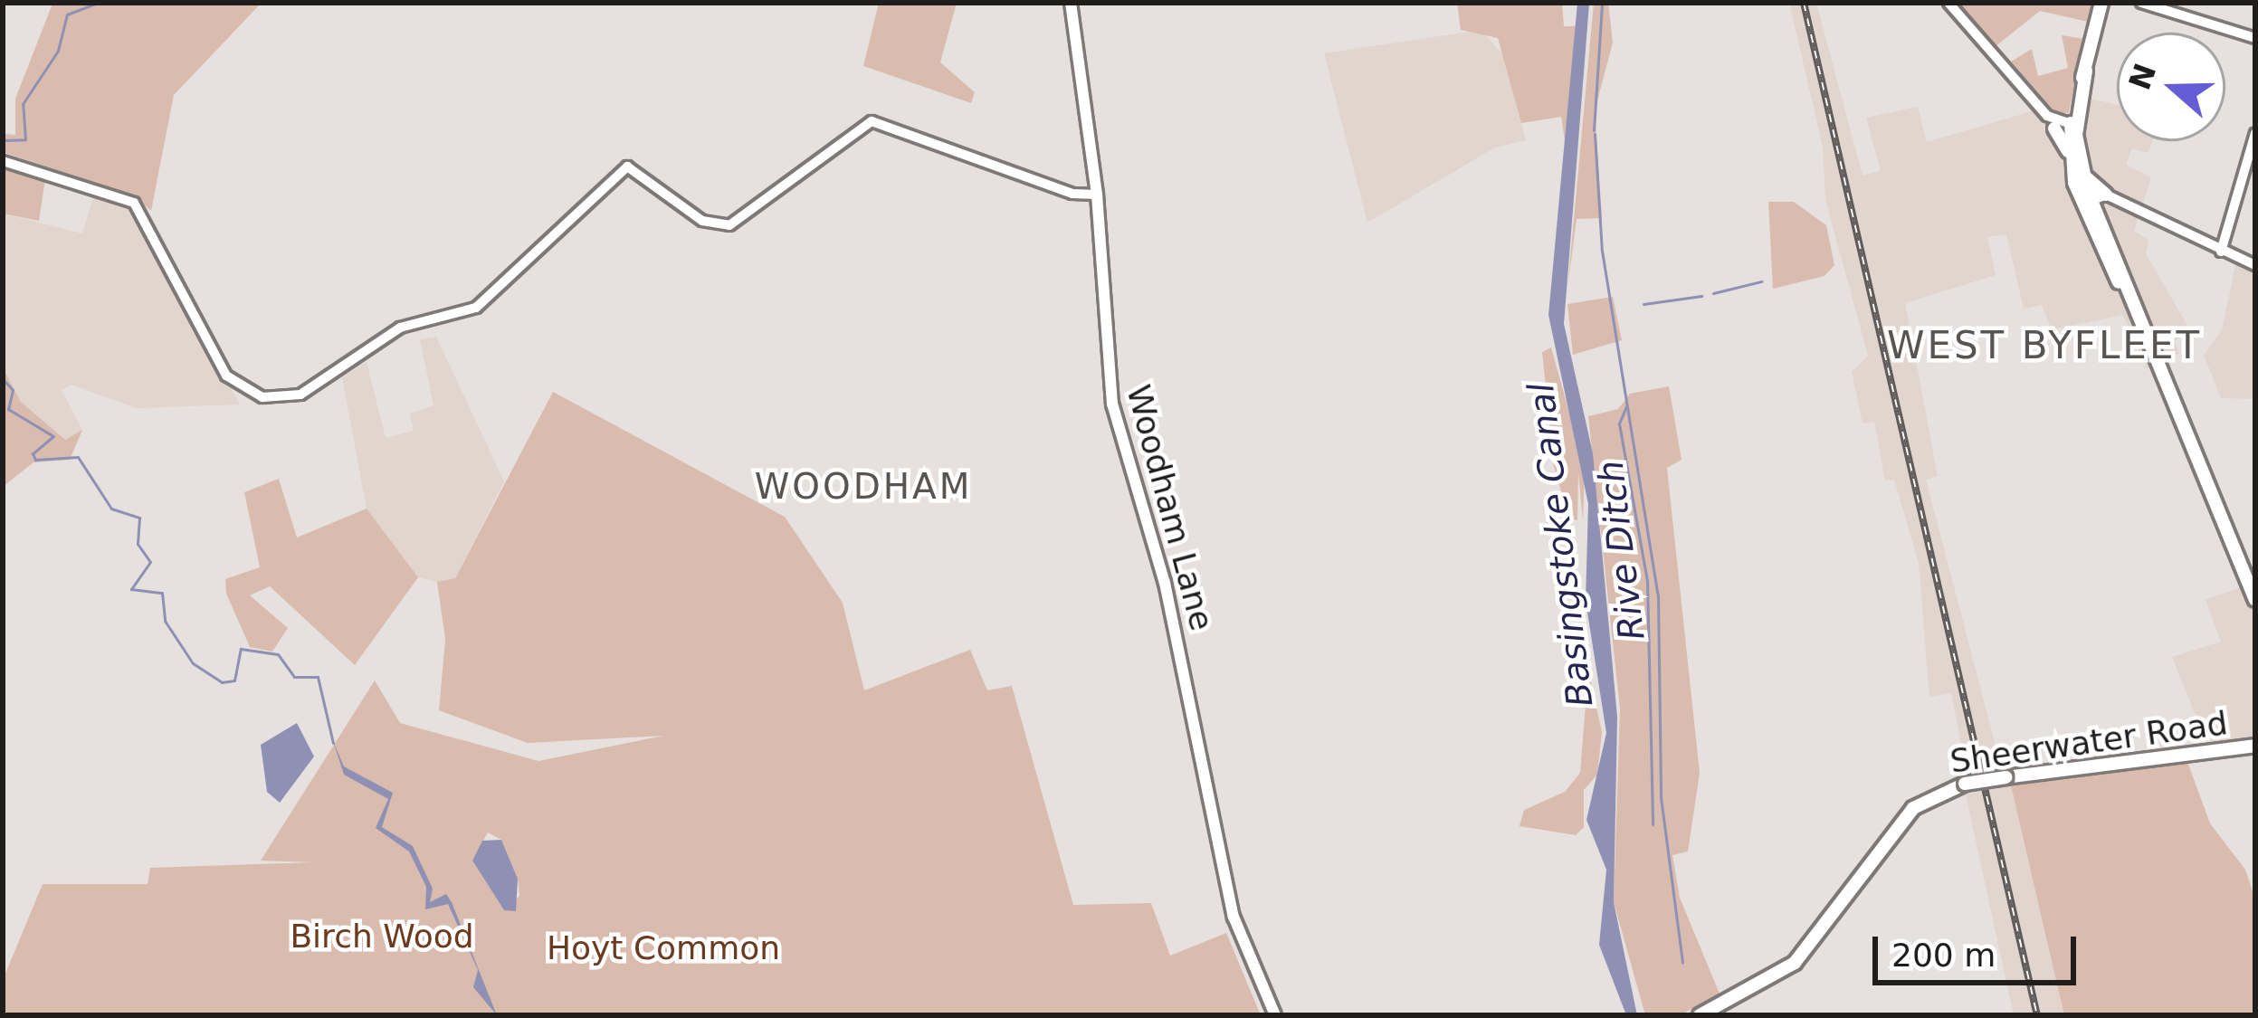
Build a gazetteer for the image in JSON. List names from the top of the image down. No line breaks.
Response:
{"streets":{"main road":["Woodham Lane","Sheerwater Road"]},"districts":["WEST BYFLEET","WOODHAM"],"water":["Basingstoke Canal","Rive Ditch"],"parks":["Birch Wood","Hoyt Common"],"scale_bar":"200 m","north":"left"}
